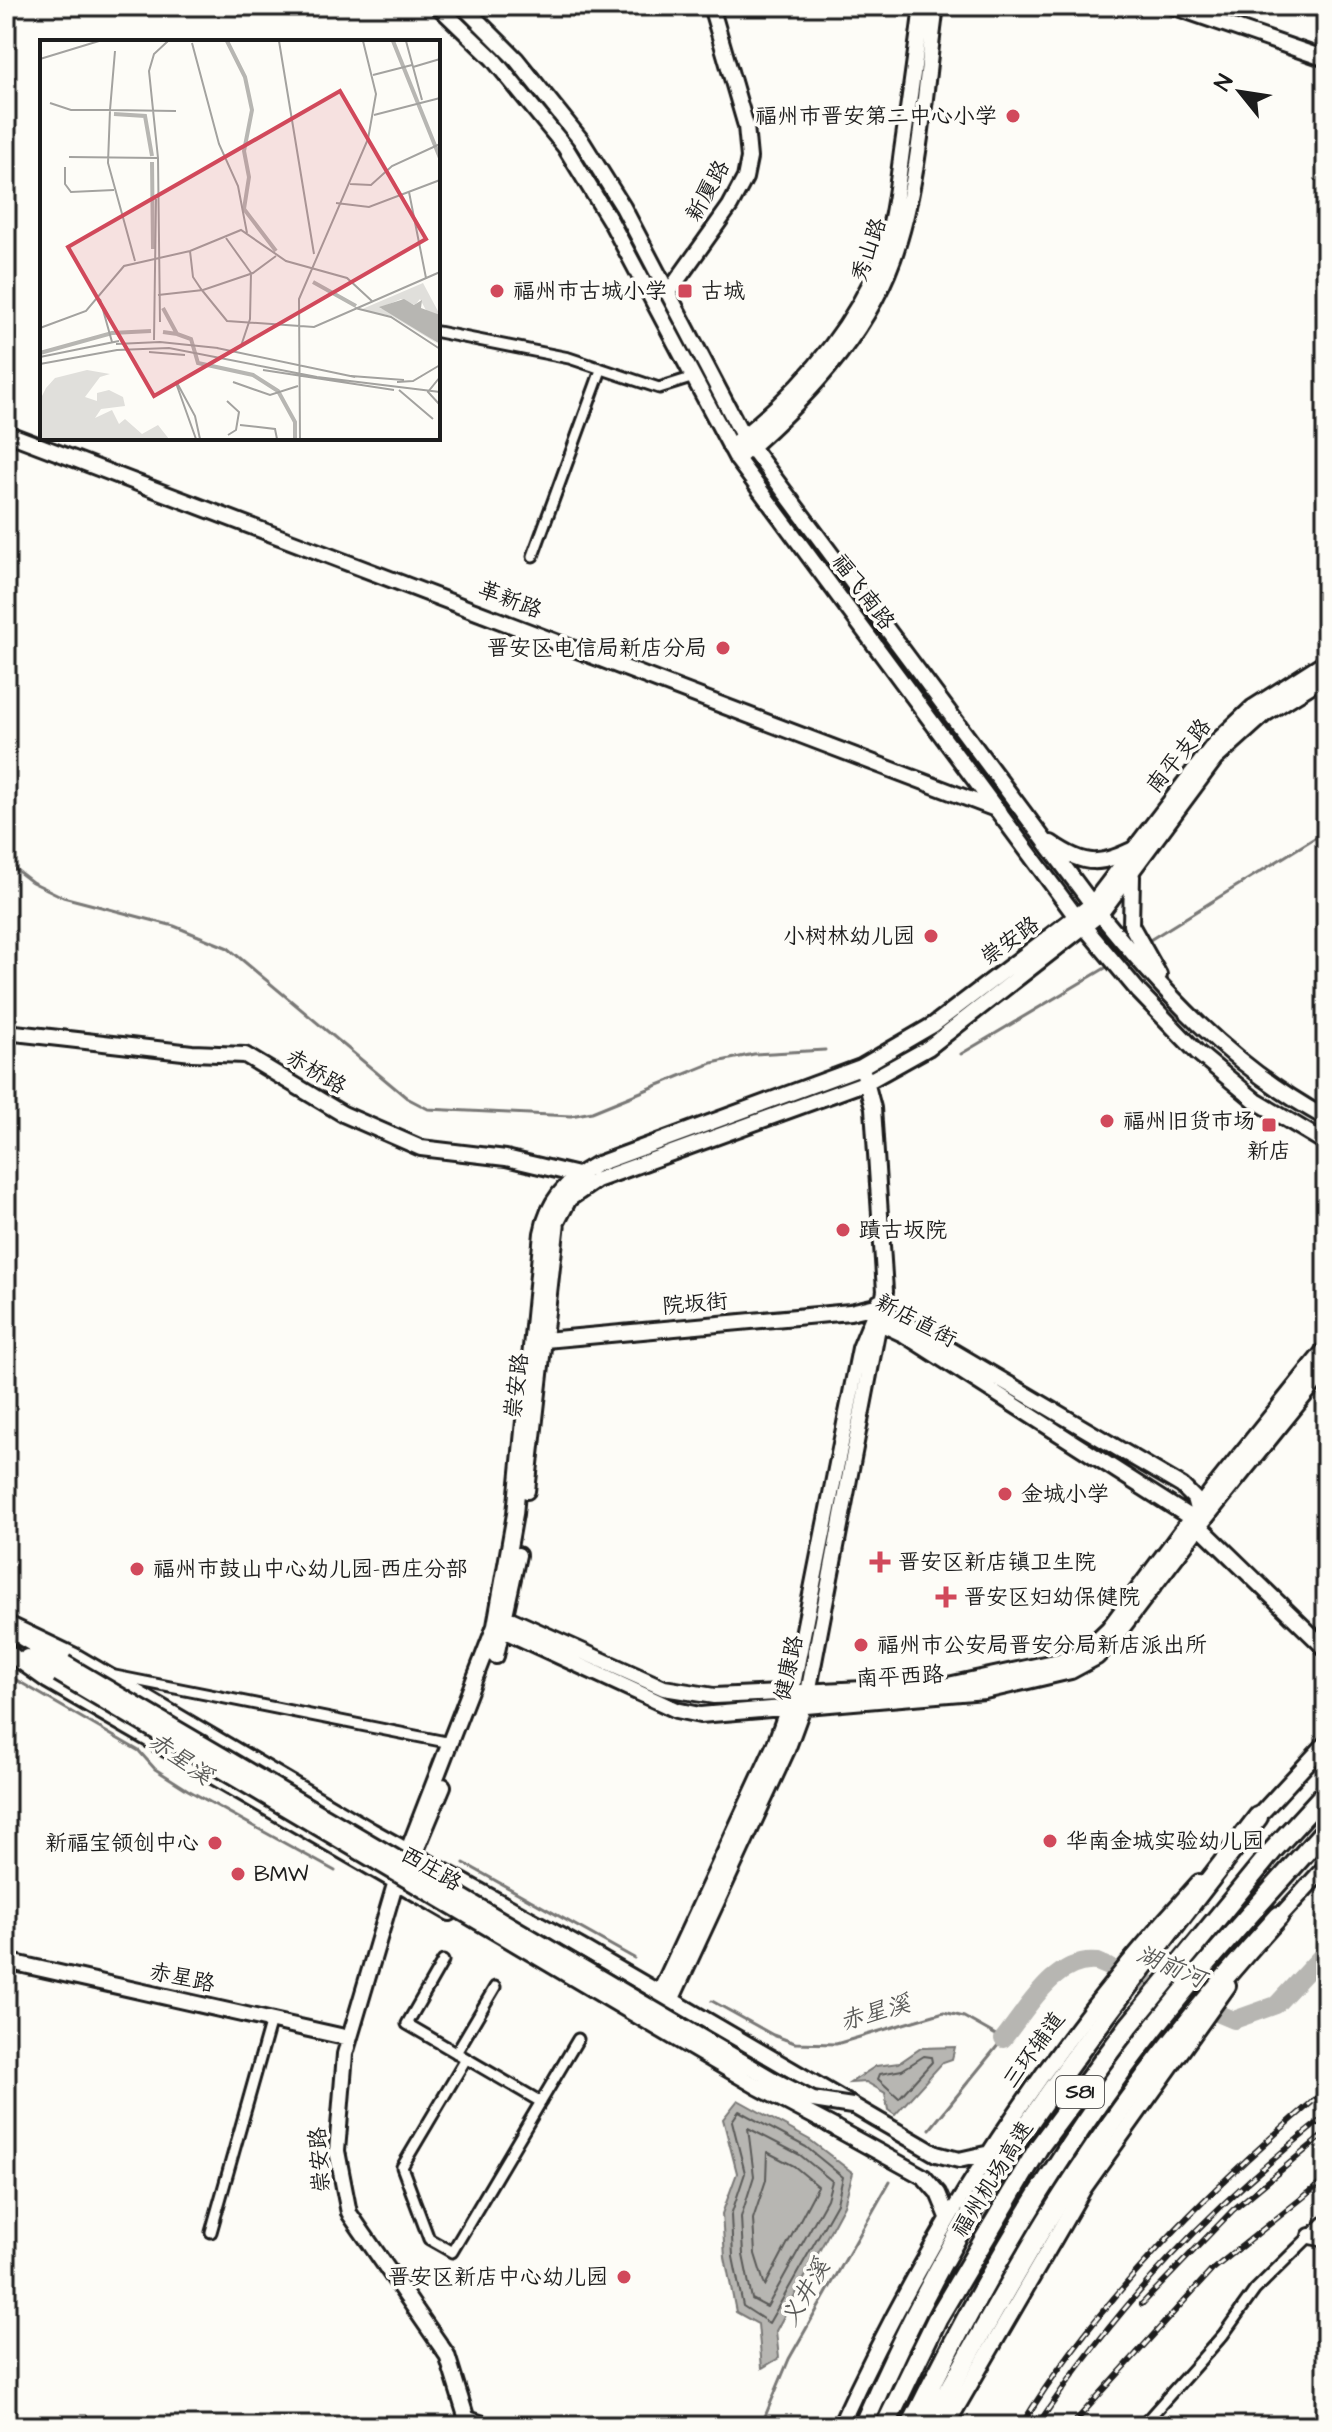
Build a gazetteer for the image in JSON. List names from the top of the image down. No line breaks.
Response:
{"streets":{"highway":["S81","福州机场高速"],"street":["新厦路","秀山路","福飞南路","革新路","南平支路","崇安路","赤桥路","院坂街","新店直街","健康路","南平西路","西庄路","赤星路","三环辅道"]},"crossings":[["新厦路","福飞南路"],["秀山路","福飞南路"],["福飞南路","革新路"],["福飞南路","南平支路"],["福飞南路","崇安路"],["南平支路","崇安路"],["崇安路","赤桥路"],["崇安路","院坂街"],["崇安路","健康路"],["崇安路","南平西路"],["崇安路","赤星路"],["院坂街","新店直街"],["新店直街","健康路"],["新店直街","南平西路"],["健康路","南平西路"]],"water":["赤星溪","湖前河","义井溪"],"places":{"other":["福州市晋安第二中心小学","福州市古城小学","晋安区电信局新店分局","小树林幼儿园","福州旧货市场","蹟古坂院","金城小学","福州市鼓山中心幼儿园-西庄分部","福州市公安局晋安分局新店派出所","华南金城实验幼儿园","新福宝领创中心","BMW","晋安区新店中心幼儿园"],"transit":["古城","新店"],"health":["晋安区新店镇卫生院","晋安区妇幼保健院"]},"north":"top left"}
